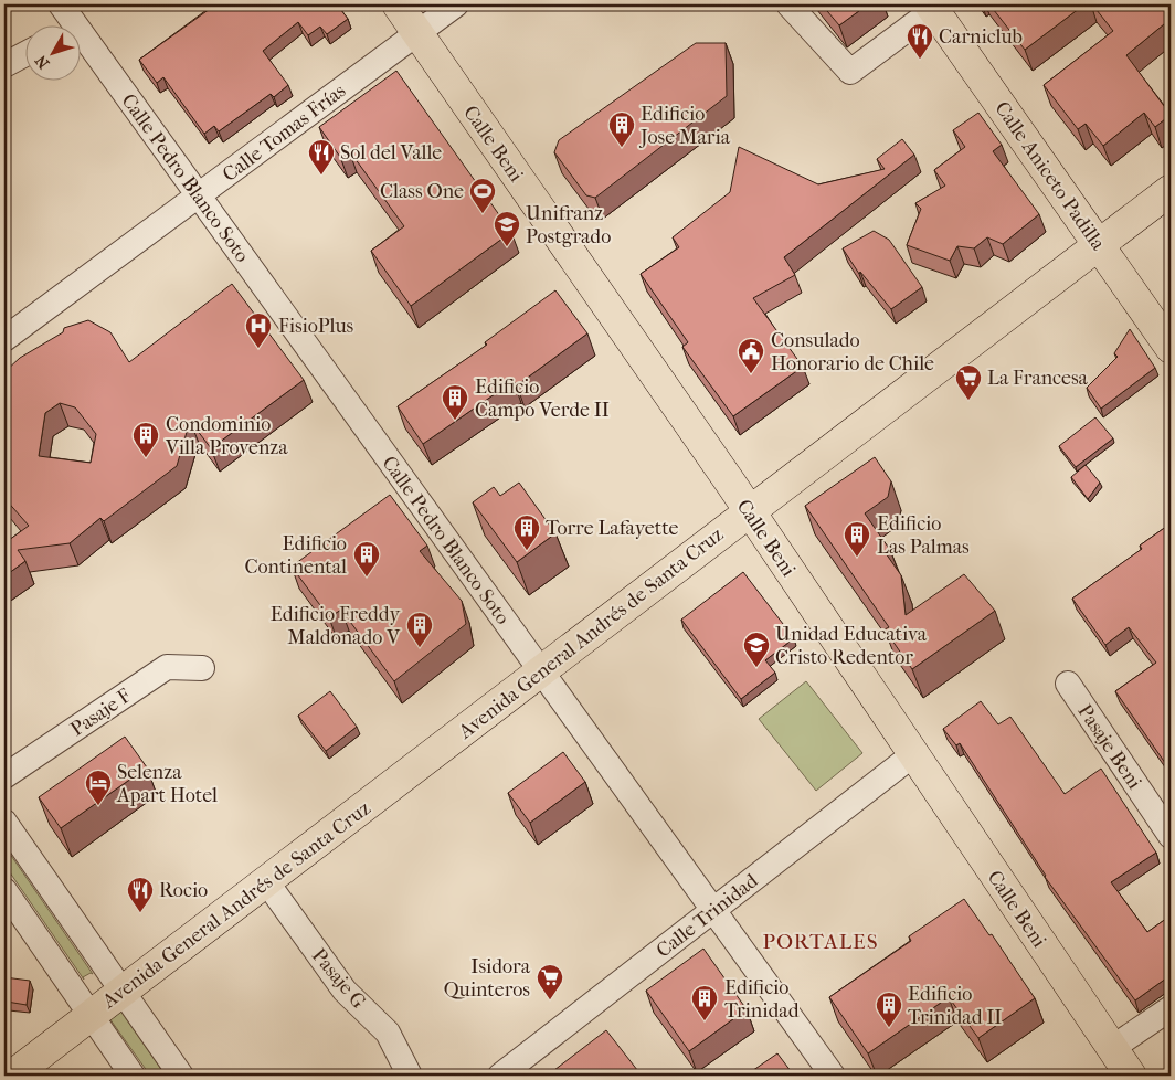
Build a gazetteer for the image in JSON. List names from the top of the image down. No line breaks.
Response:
{"streets":{"main road":["Calle Beni","Calle Aniceto Padilla","Avenida General Andrés de Santa Cruz"],"street":["Calle Tomas Frías","Calle Pedro Blanco Soto","Pasaje F","Pasaje Beni","Calle Trinidad","Pasaje G"]},"crossings":[["Calle Tomas Frías","Calle Beni"],["Calle Tomas Frías","Calle Pedro Blanco Soto"],["Calle Beni","Avenida General Andrés de Santa Cruz"],["Calle Beni","Calle Trinidad"],["Calle Aniceto Padilla","Avenida General Andrés de Santa Cruz"],["Calle Pedro Blanco Soto","Avenida General Andrés de Santa Cruz"],["Calle Pedro Blanco Soto","Calle Trinidad"],["Avenida General Andrés de Santa Cruz","Pasaje G"]],"districts":["PORTALES"],"places":{"restaurant":["Carniclub","Sol del Valle","Rocio"],"building":["Edificio Jose Maria","Edificio Campo Verde II","Condominio Villa Provenza","Torre Lafayette","Edificio Las Palmas","Edificio Continental","Edificio Freddy Maldonado V","Edificio Trinidad","Edificio Trinidad II"],"sports":["Class One"],"school or university":["Unifranz Postgrado","Unidad Educativa Cristo Redentor"],"hospital":["FisioPlus"],"public building":["Consulado Honorario de Chile"],"supermarket":["La Francesa","Isidora Quinteros"],"hotel":["Selenza Apart Hotel"]},"north":"bottom left"}
